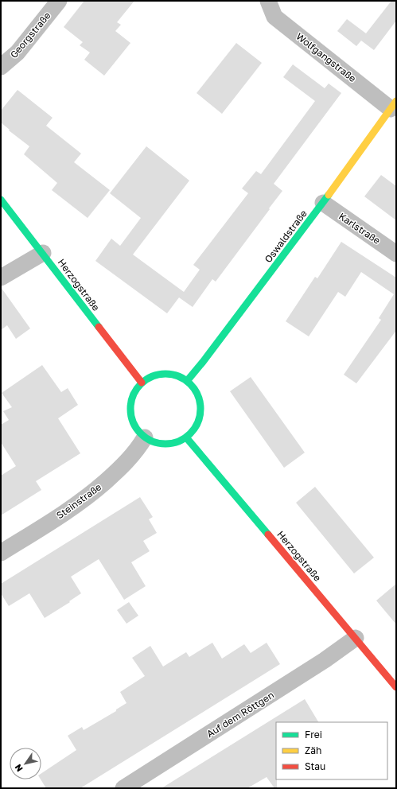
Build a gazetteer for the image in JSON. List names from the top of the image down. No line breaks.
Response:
{"streets":{"street":["Georgstraße","Wolfgangstraße","Karlstraße","Oswaldstraße","Herzogstraße","Steinstraße","Auf dem Röttgen"]},"crossings":[["Wolfgangstraße","Oswaldstraße"],["Karlstraße","Oswaldstraße"],["Oswaldstraße","Herzogstraße"],["Oswaldstraße","Steinstraße"],["Herzogstraße","Steinstraße"],["Herzogstraße","Auf dem Röttgen"]],"legend":["Frei","Zäh","Stau"],"north":"bottom left"}
